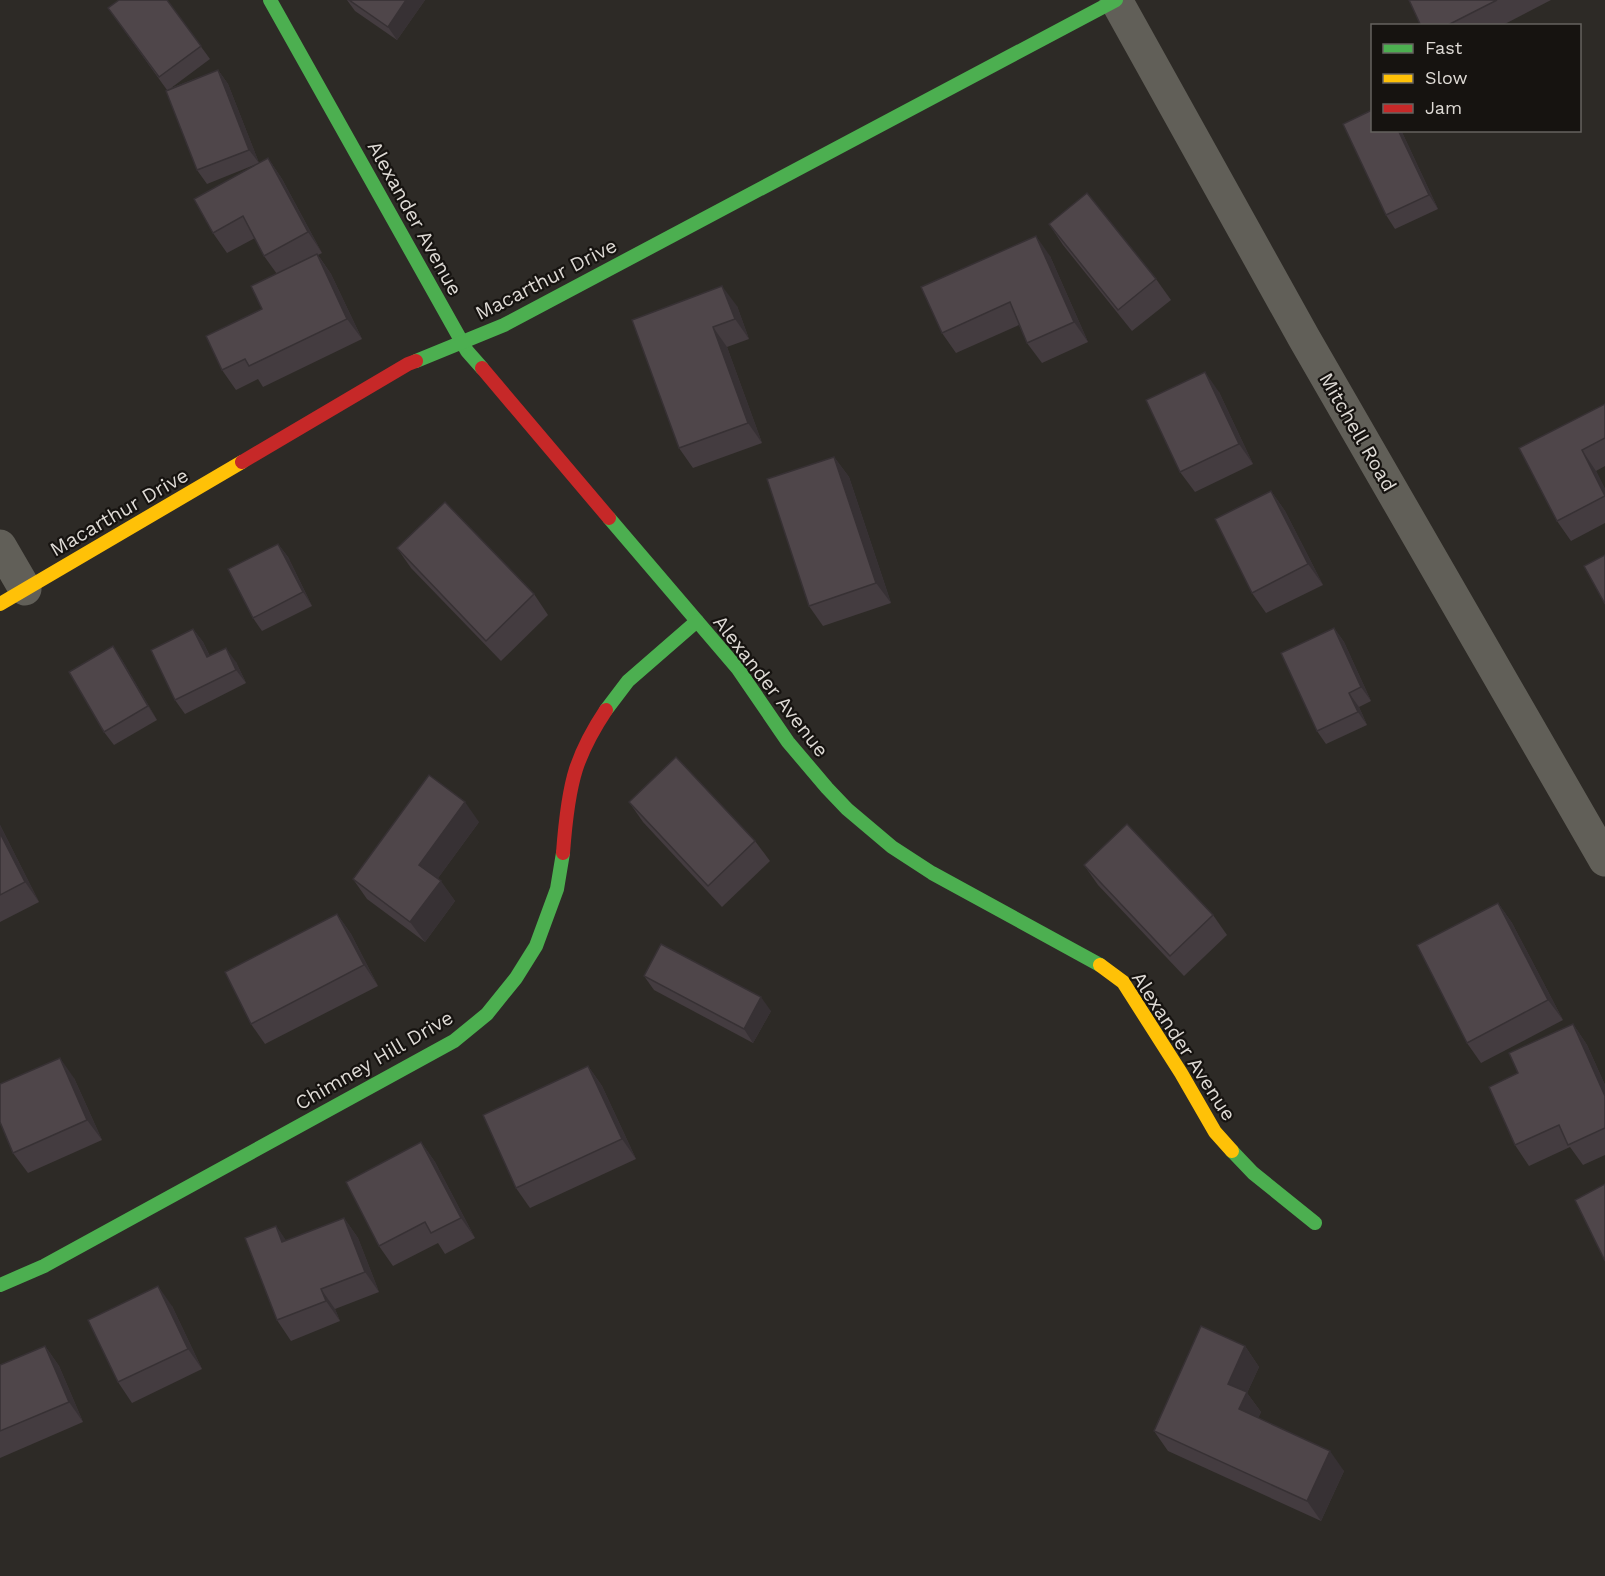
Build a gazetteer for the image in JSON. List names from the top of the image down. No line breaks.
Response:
{"streets":{"street":["Alexander Avenue","Macarthur Drive","Mitchell Road","Chimney Hill Drive"]},"crossings":[["Alexander Avenue","Macarthur Drive"],["Alexander Avenue","Chimney Hill Drive"],["Macarthur Drive","Mitchell Road"]],"legend":["Fast","Slow","Jam"]}
